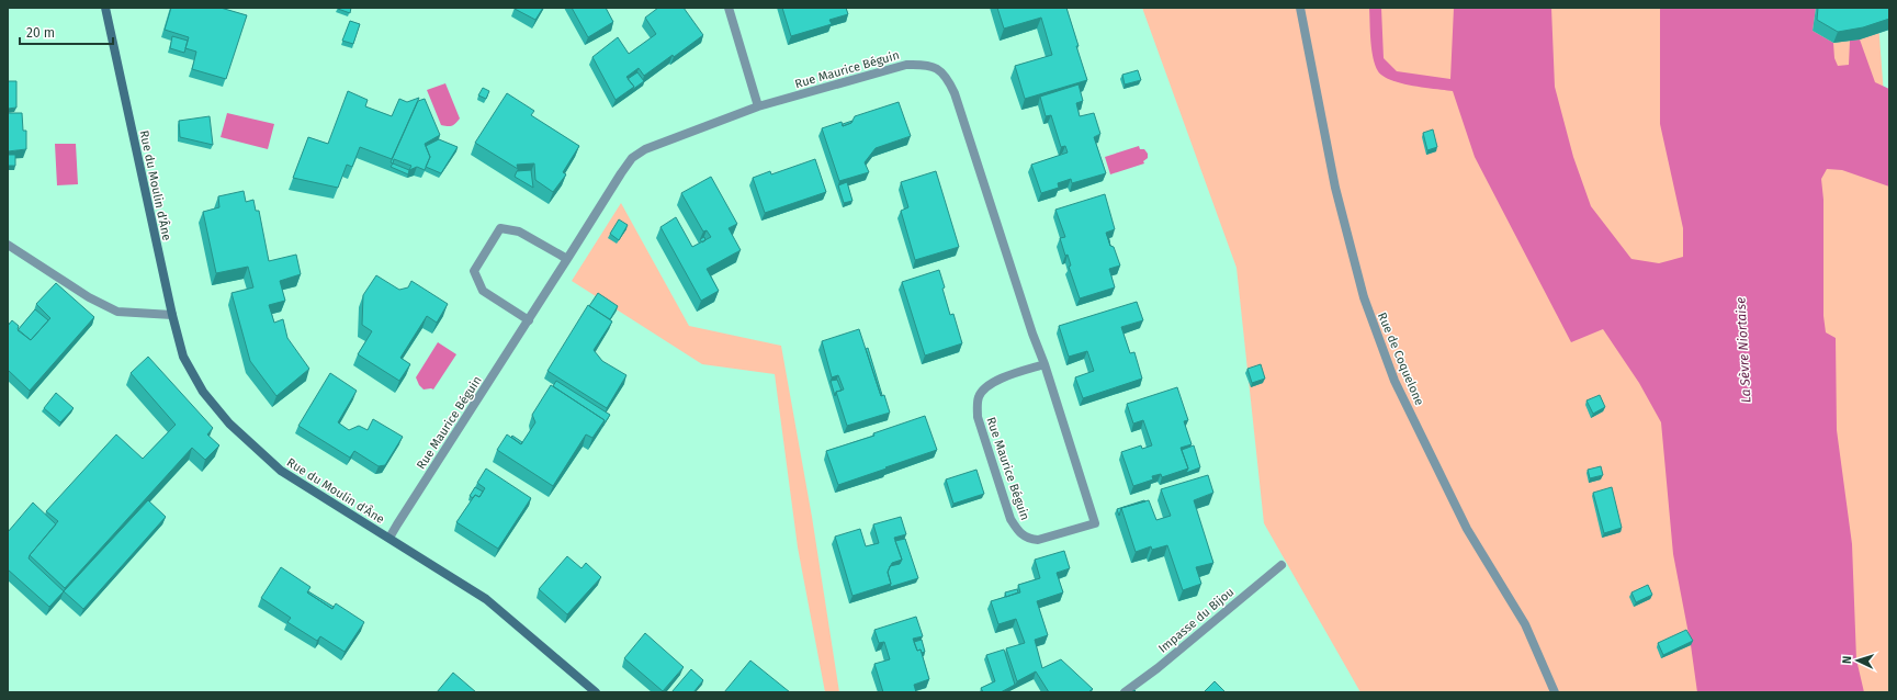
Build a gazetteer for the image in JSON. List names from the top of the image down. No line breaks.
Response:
{"streets":{"street":["Rue Maurice Béguin","Rue du Moulin d'Âne","Rue de Coquelone","Impasse du Bijou"]},"crossings":[["Rue Maurice Béguin","Rue du Moulin d'Âne"]],"water":["La Sèvre Niortaise"],"scale_bar":"20 m","north":"left"}
